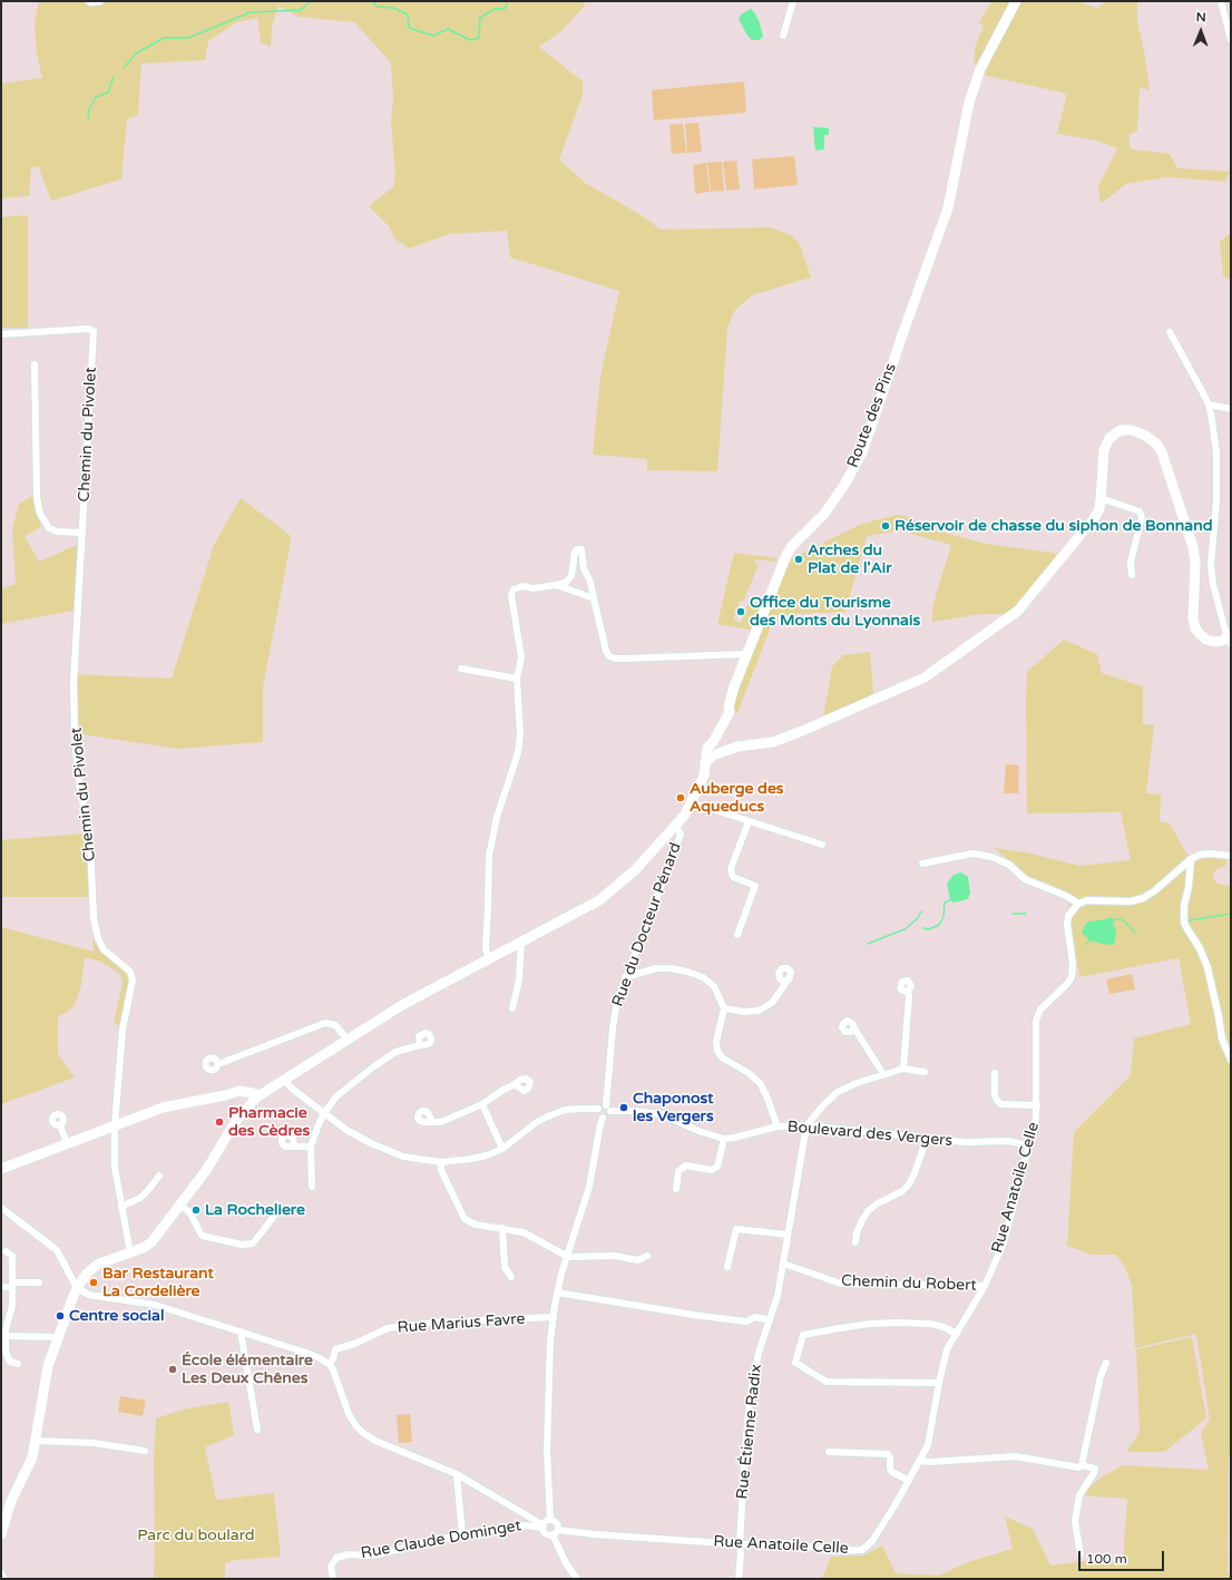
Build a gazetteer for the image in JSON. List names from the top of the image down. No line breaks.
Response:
{"streets":{"main road":["Route des Pins"],"street":["Chemin du Pivolet","Rue du Docteur Pénard","Boulevard des Vergers","Rue Anatoile Celle","Chemin du Robert","Rue Marius Favre","Rue Étienne Radix","Rue Claude Dominget"]},"crossings":[["Route des Pins","Chemin du Pivolet"],["Route des Pins","Rue du Docteur Pénard"],["Rue du Docteur Pénard","Boulevard des Vergers"],["Boulevard des Vergers","Rue Anatoile Celle"],["Boulevard des Vergers","Rue Étienne Radix"],["Rue Anatoile Celle","Chemin du Robert"],["Rue Anatoile Celle","Rue Étienne Radix"],["Rue Anatoile Celle","Rue Claude Dominget"],["Chemin du Robert","Rue Étienne Radix"]],"parks":["Parc du boulard"],"places":["Réservoir de chasse du siphon de Bonnand","Arches du Plat de l'Air","Office du Tourisme des Monts du Lyonnais","Auberge des Aqueducs","Chaponost les Vergers","Pharmacie des Cèdres","La Rocheliere","Bar Restaurant La Cordelière","Centre social","École élémentaire Les Deux Chênes"],"scale_bar":"100 m","north":"top"}
